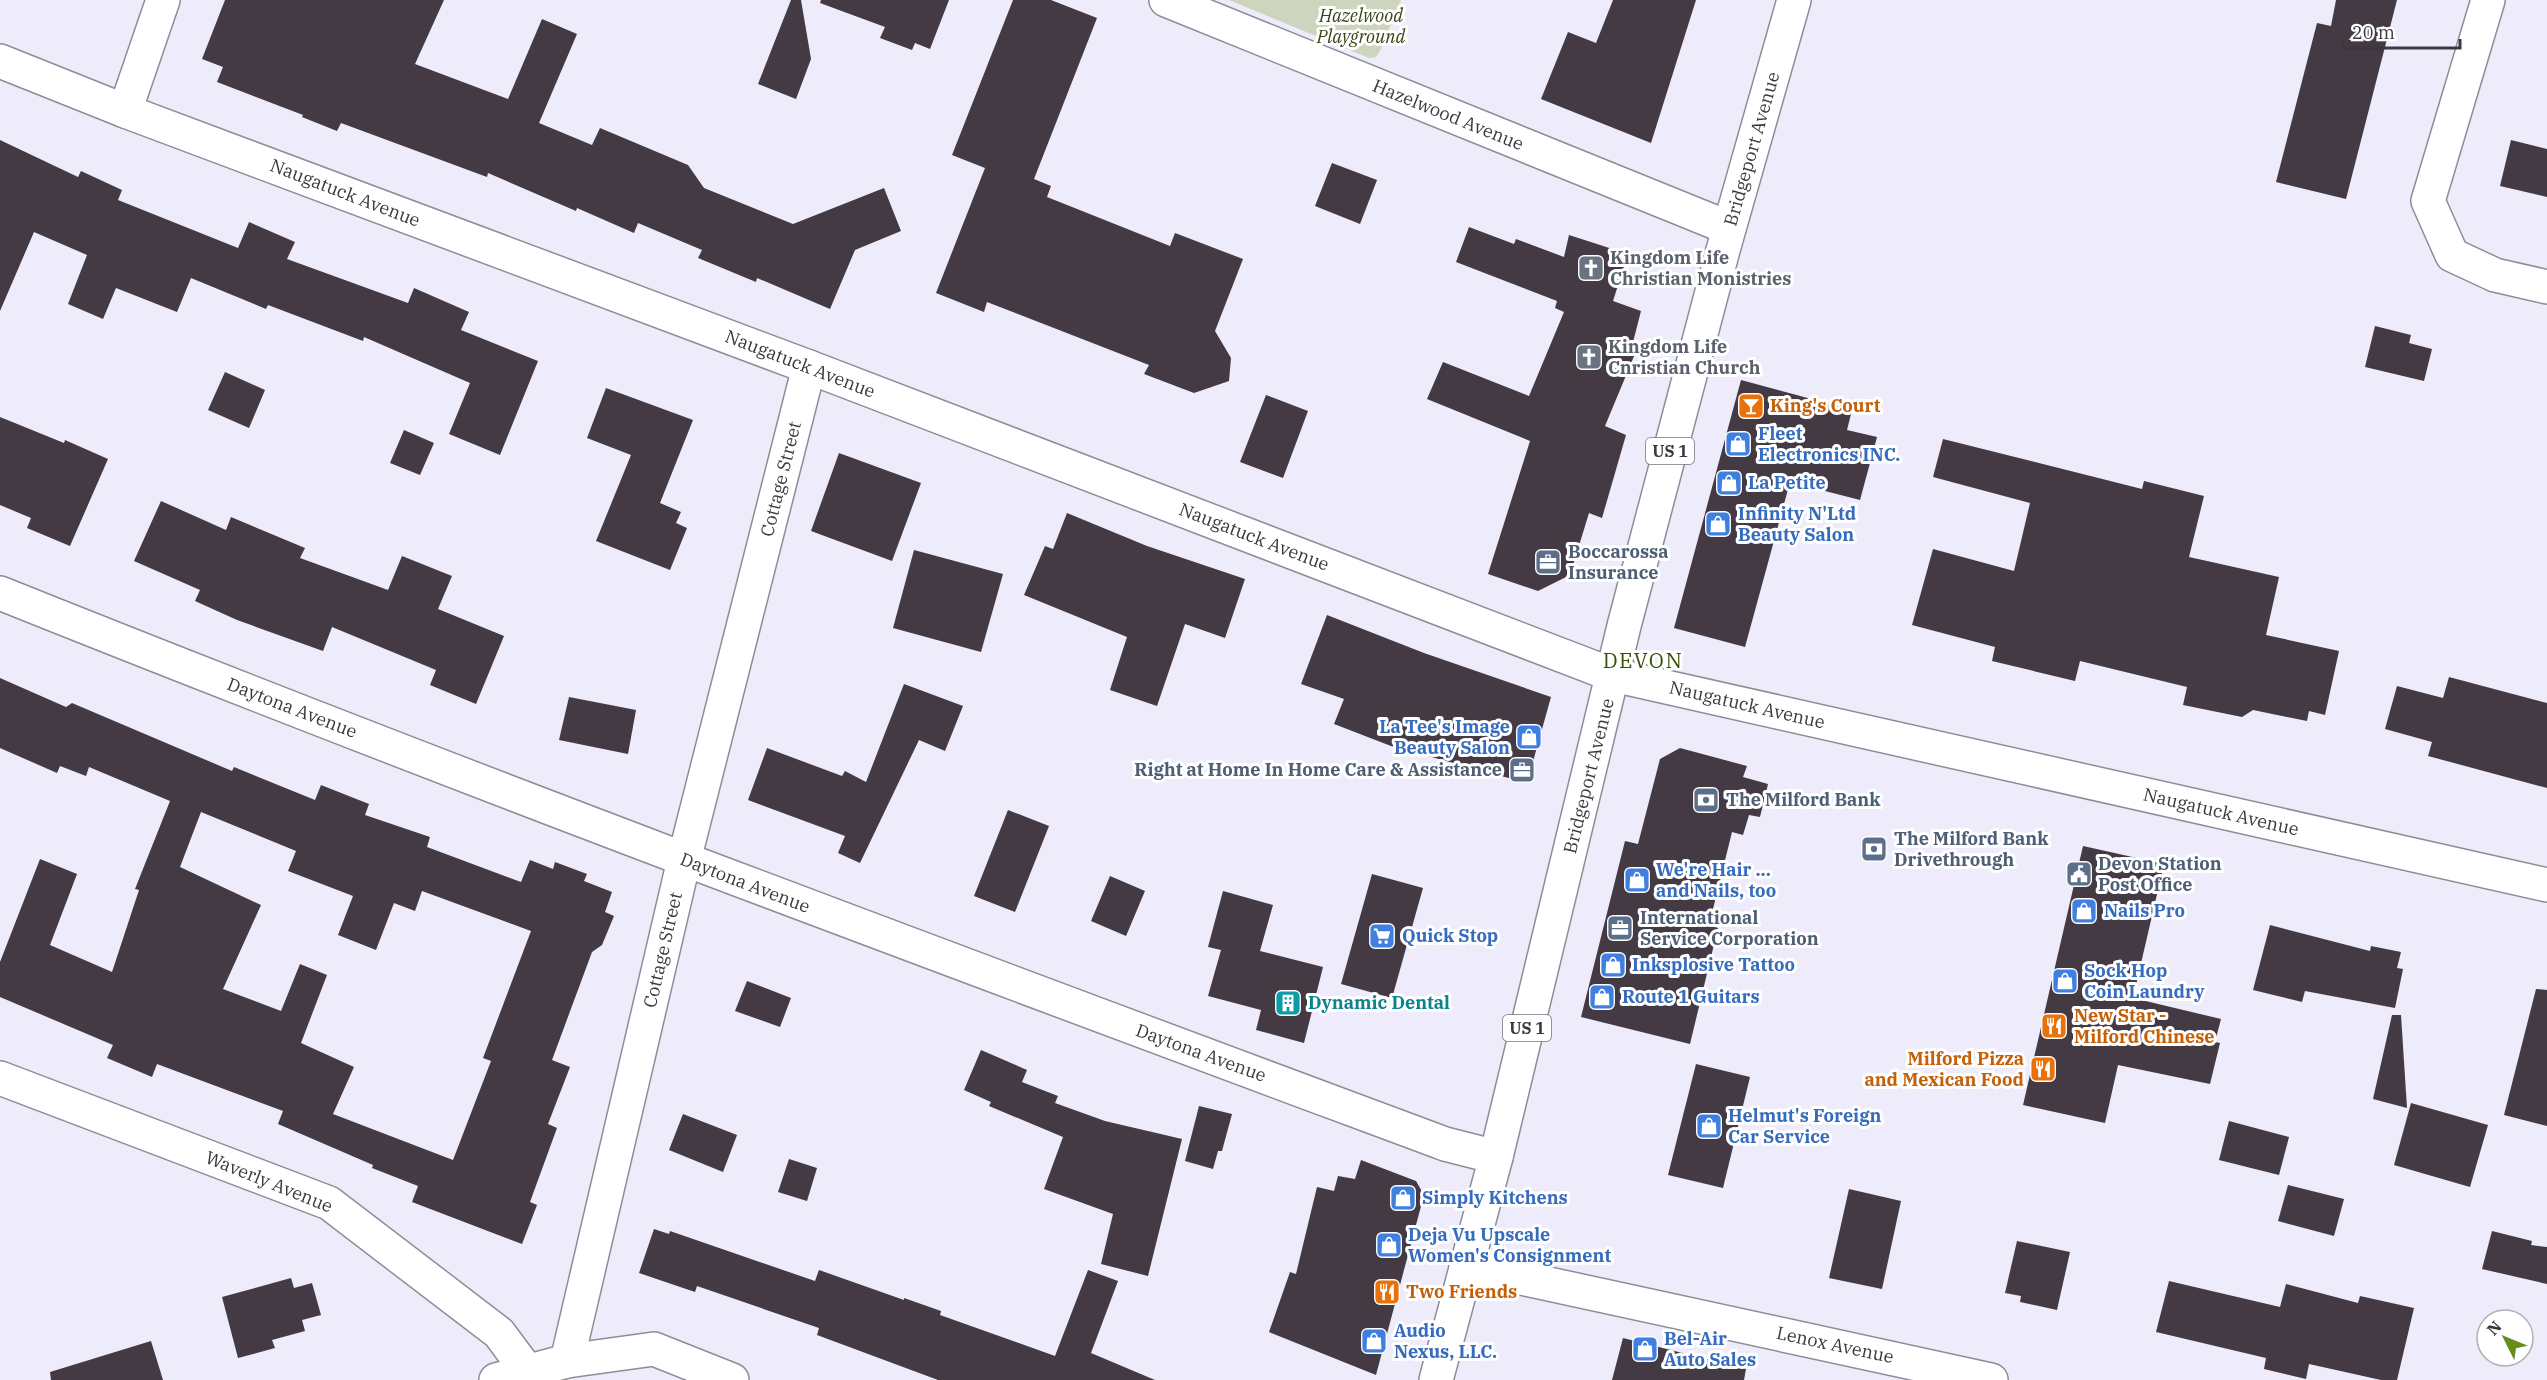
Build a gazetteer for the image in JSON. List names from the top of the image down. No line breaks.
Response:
{"streets":{"street":["Hazelwood Avenue","Bridgeport Avenue","Naugatuck Avenue","US 1","Cottage Street","Daytona Avenue","Waverly Avenue","Lenox Avenue"]},"crossings":[["Hazelwood Avenue","Bridgeport Avenue"],["Bridgeport Avenue","Naugatuck Avenue"],["Bridgeport Avenue","Daytona Avenue"],["Bridgeport Avenue","Lenox Avenue"],["Naugatuck Avenue","Cottage Street"],["Cottage Street","Daytona Avenue"]],"districts":["DEVON"],"parks":["Hazelwood Playground"],"places":{"church":["Kingdom Life Christian Monistries","Kingdom Life Cnristian Church"],"bar":["King's Court"],"shop":["Fleet Electronics INC.","La Petite","Infinity N'Ltd Beauty Salon","La Tee's Image Beauty Salon","We're Hair ... and Nails, too","Nails Pro","Inksplosive Tattoo","Sock Hop Coin Laundry","Route 1 Guitars","Helmut's Foreign Car Service","Simply Kitchens","Deja Vu Upscale Women's Consignment","Audio Nexus, LLC.","Bel-Air Auto Sales"],"office":["Boccarossa Insurance","Right at Home In Home Care & Assistance","International Service Corporation"],"bank":["The Milford Bank","The Milford Bank Drivethrough"],"public building":["Devon Station Post Office"],"supermarket":["Quick Stop"],"building":["Dynamic Dental"],"restaurant":["New Star - Milford Chinese","Milford Pizza and Mexican Food","Two Friends"]},"scale_bar":"20 m","north":"top left"}
